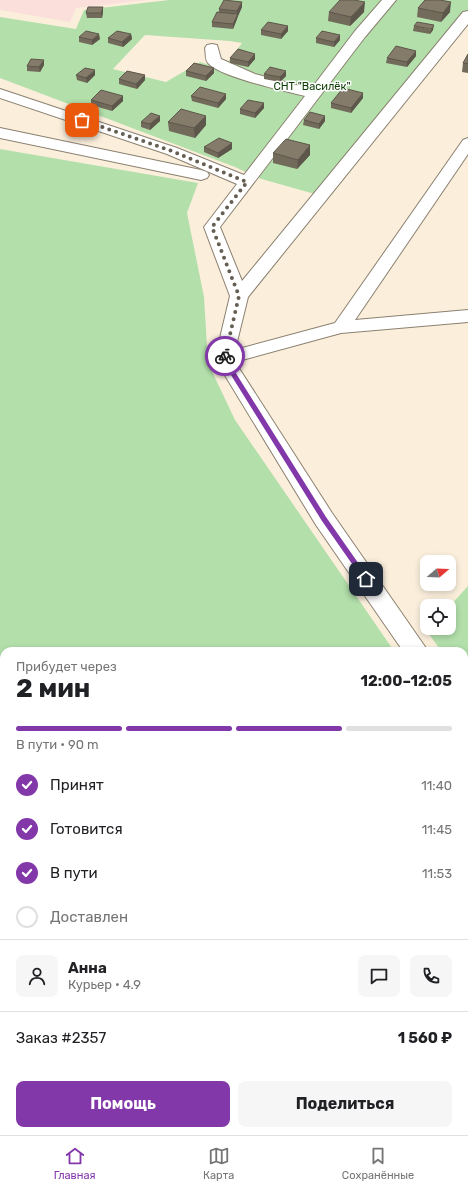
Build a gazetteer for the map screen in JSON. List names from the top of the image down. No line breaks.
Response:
{"parks":["СНТ \"Василёк\""],"north":"right","page":{"heading":["2 мин","Прибудет через","12:00–12:05"],"panel":["Анна","Курьер · 4.9","Заказ #2357","1 560 ₽"],"bar":"В пути · 90 m","list":[["Принят","11:40"],["Готовится","11:45"],["В пути","11:53"],"Доставлен"],"buttons":["Помощь","Поделиться"],"tabs":["Главная","Карта","Сохранённые"]}}
